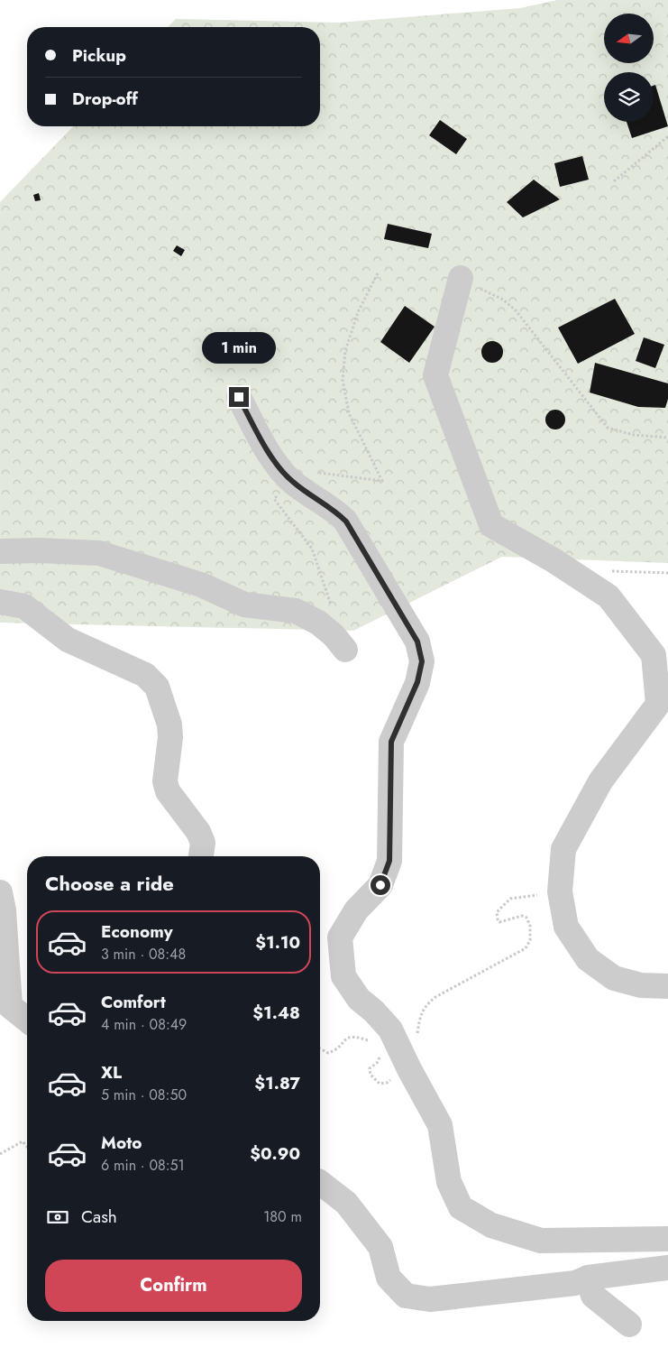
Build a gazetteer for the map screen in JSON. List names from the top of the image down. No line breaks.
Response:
{"north":"left","page":{"banner":["Pickup","Drop-off"],"bubble":"1 min","heading":"Choose a ride","list":[{"name":"Economy","note":"3 min · 08:48","value":"$1.10"},{"name":"Comfort","note":"4 min · 08:49","value":"$1.48"},{"name":"XL","note":"5 min · 08:50","value":"$1.87"},{"name":"Moto","note":"6 min · 08:51","value":"$0.90"}],"pay":["Cash","180 m"],"buttons":"Confirm"}}
